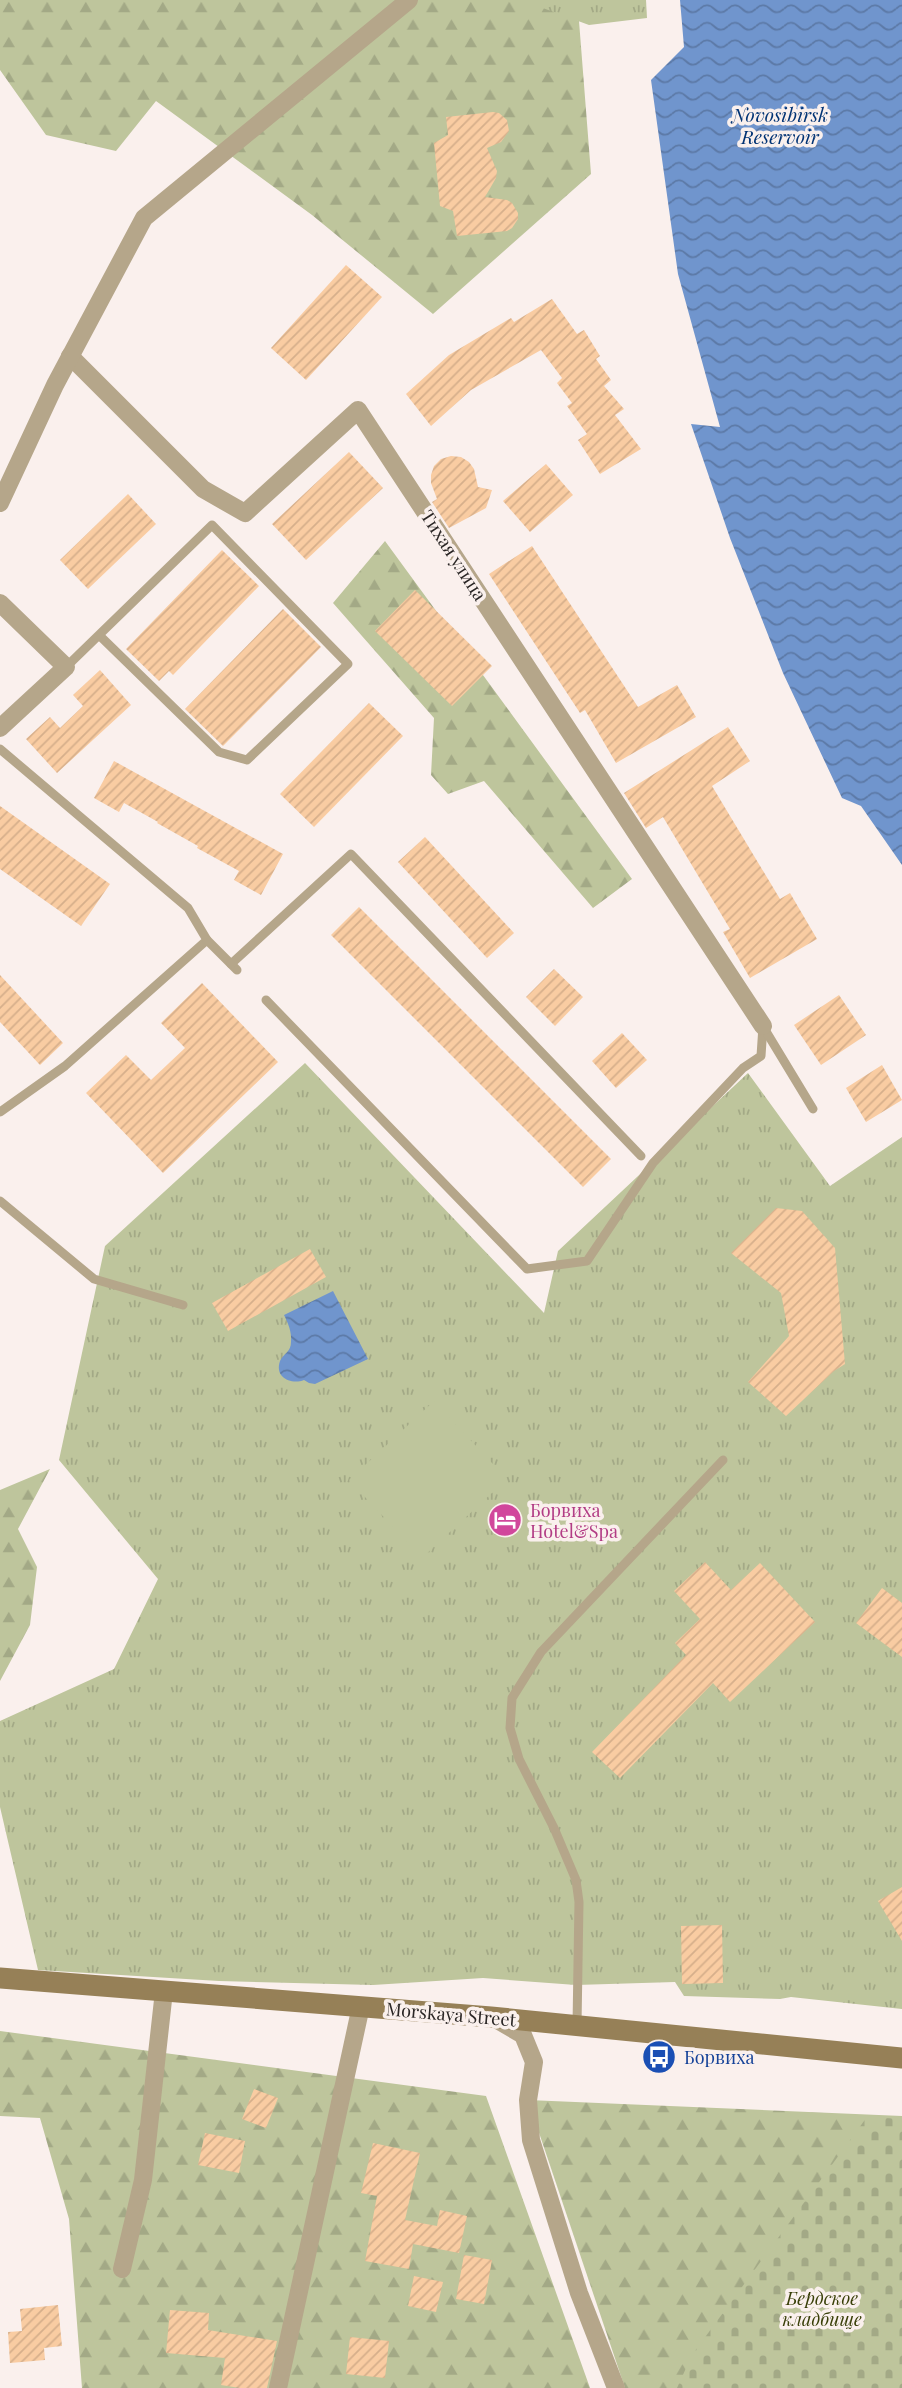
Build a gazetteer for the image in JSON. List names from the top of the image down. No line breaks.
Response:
{"streets":{"street":["Тихая улица","Morskaya Street"]},"water":["Novosibirsk Reservoir"],"parks":["Бердское кладбище"],"places":{"hotel":["Борвиха Hotel&Spa"],"bus stop":["Борвиха"]}}
